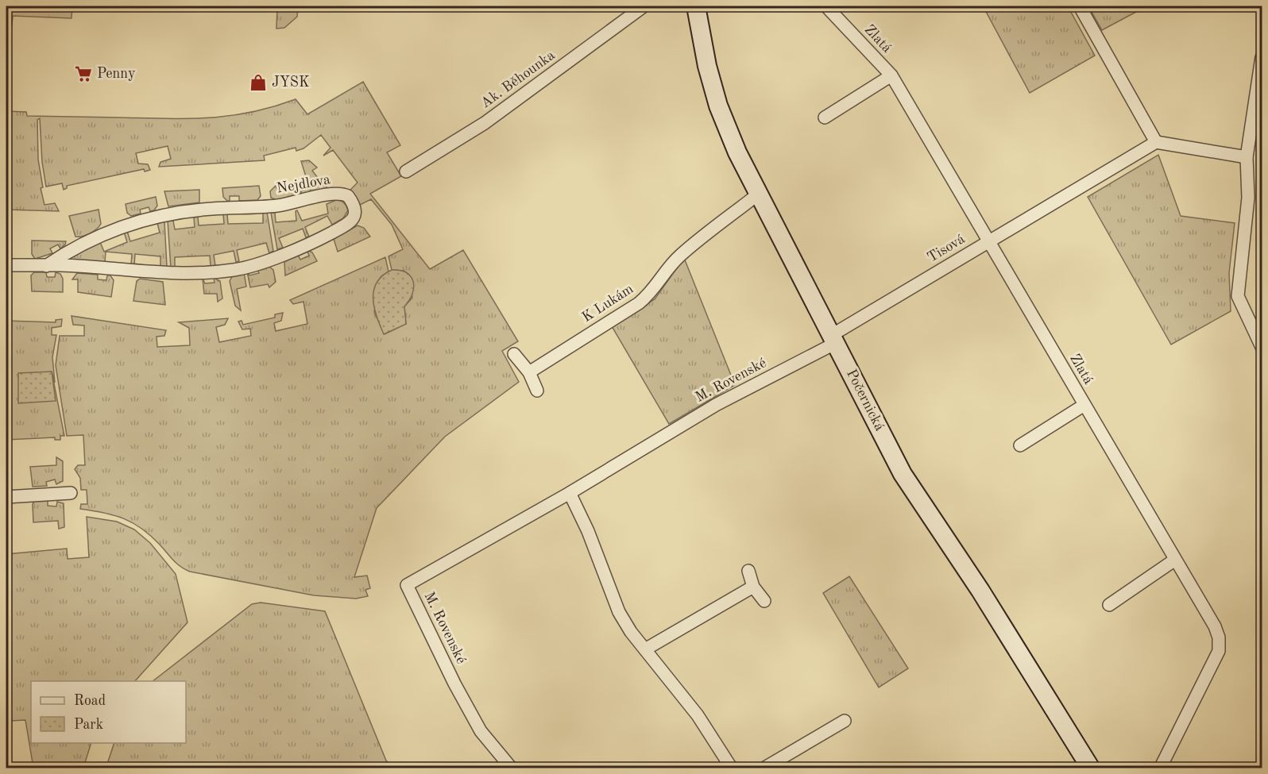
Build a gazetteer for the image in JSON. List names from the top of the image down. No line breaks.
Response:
{"streets":{"street":["Zlatá","Ak. Běhounka","Nejdlova","Tisová","K Lukám","M. Rovenské","Počernická"]},"crossings":[["Zlatá","Tisová"],["Tisová","M. Rovenské"],["Tisová","Počernická"],["K Lukám","Počernická"],["M. Rovenské","Počernická"]],"places":{"supermarket":["Penny"],"shop":["JYSK"]},"legend":["Road","Park"]}
